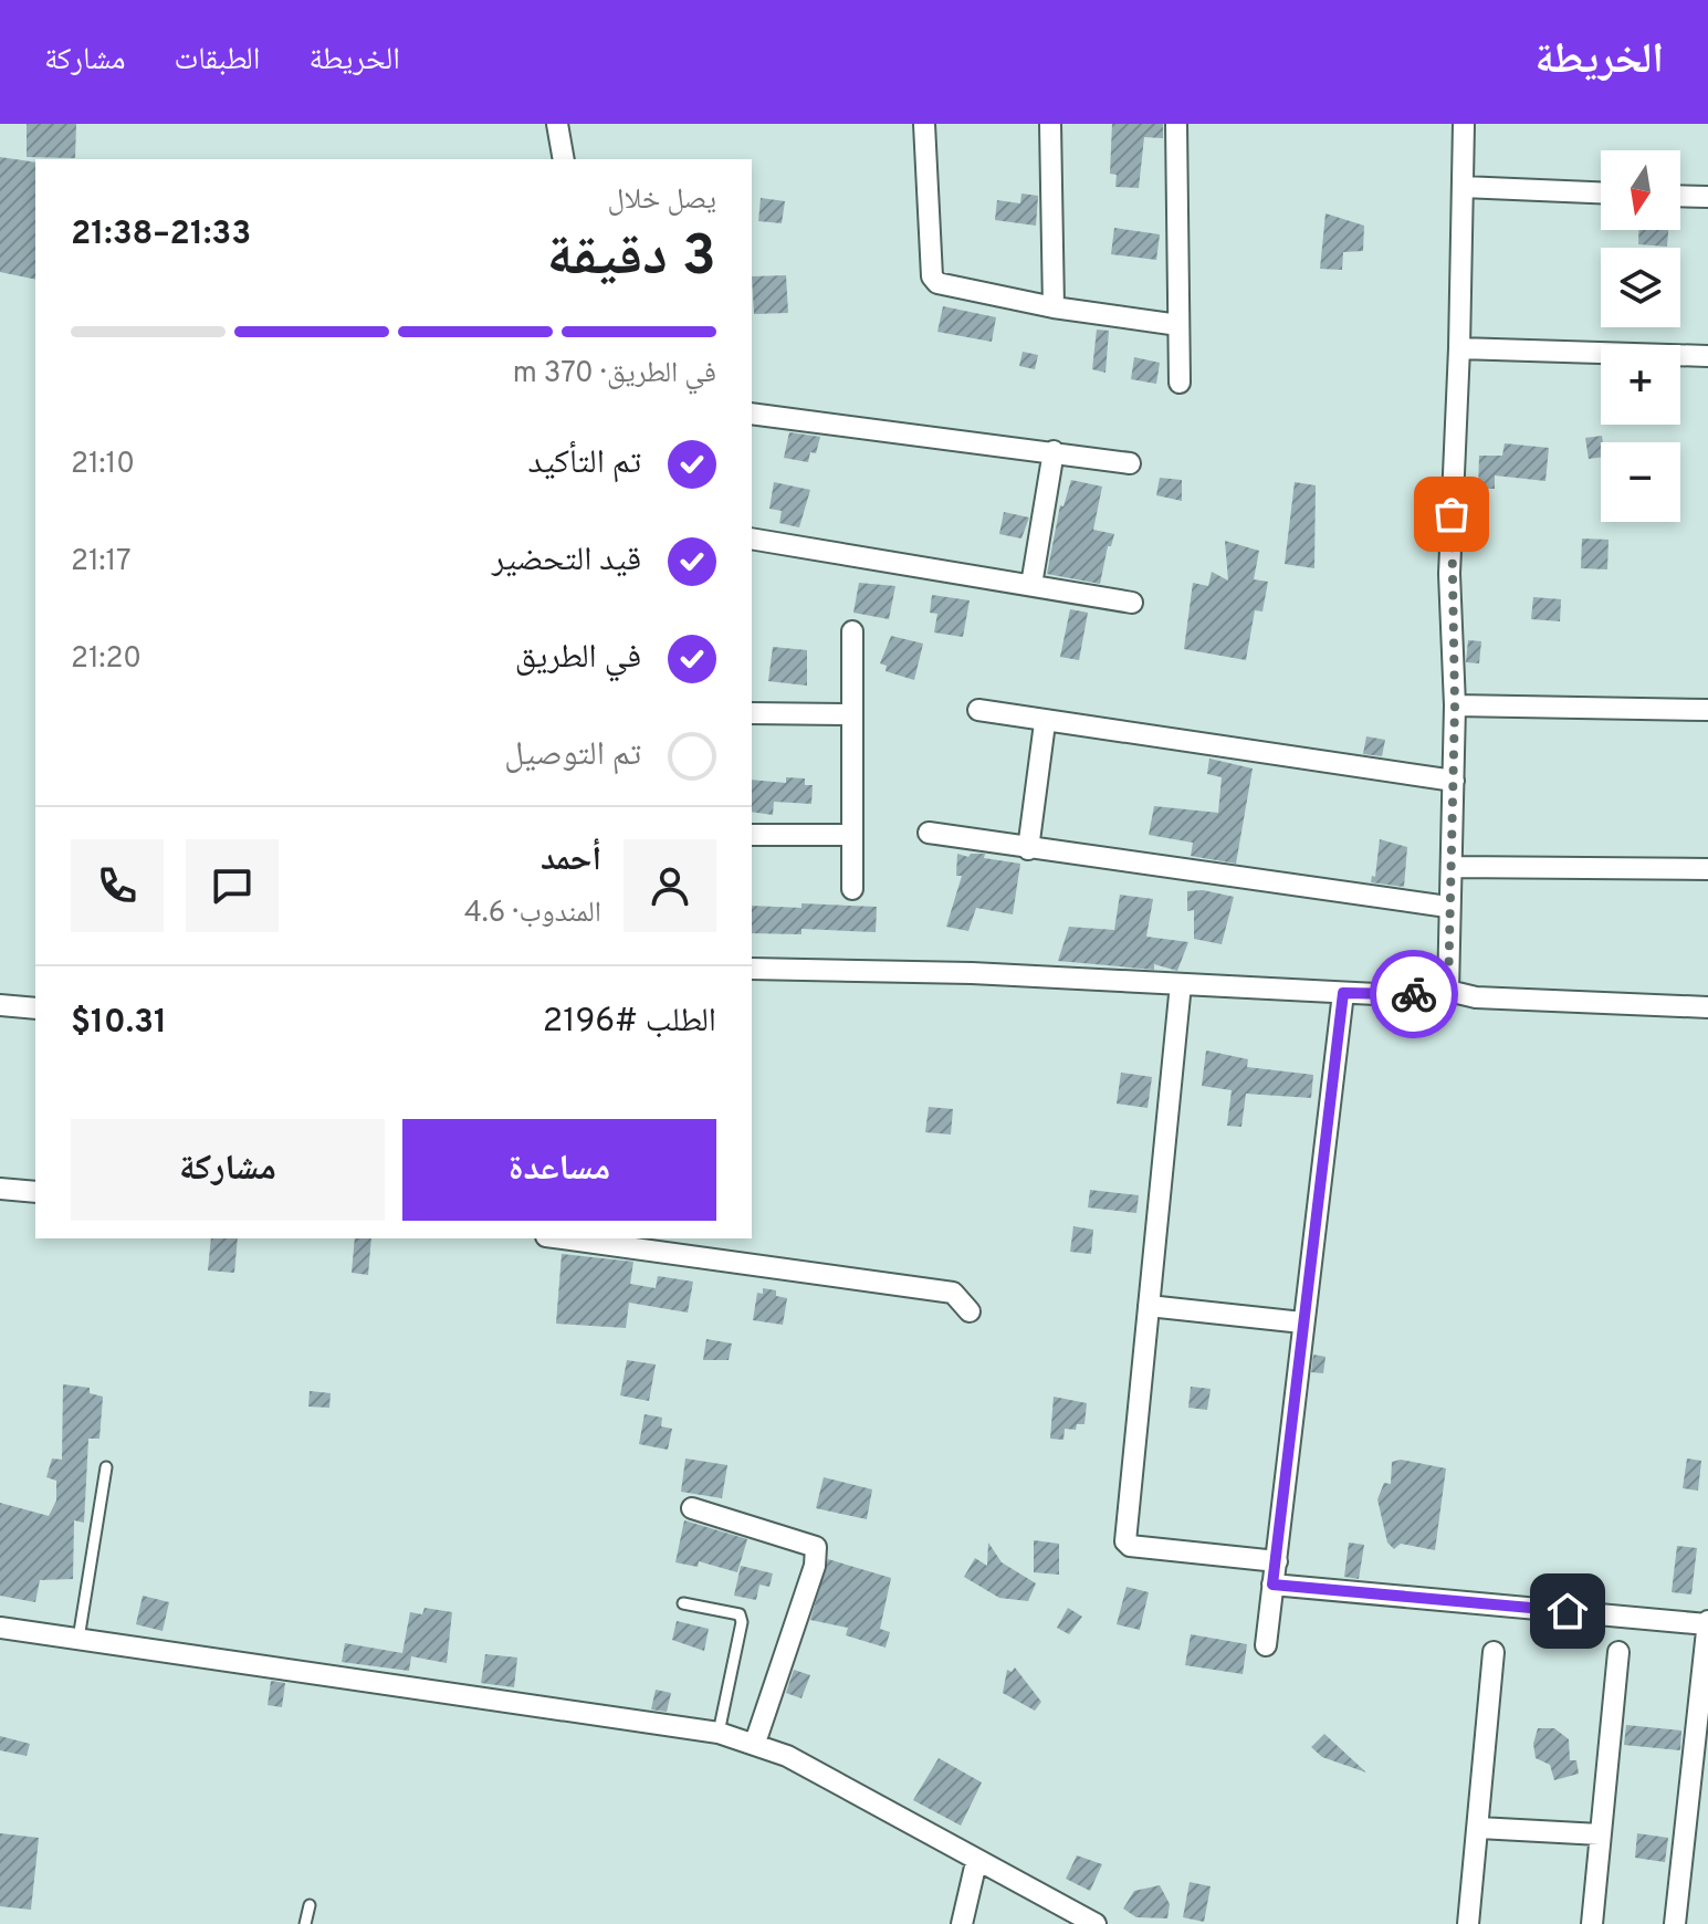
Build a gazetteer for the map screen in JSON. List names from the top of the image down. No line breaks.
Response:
{"north":"bottom","page":{"header":"الخريطة","nav":["الخريطة","الطبقات","مشاركة"],"map_buttons":["+","−"],"heading":["3 دقيقة","يصل خلال","21:33–21:38"],"panel":["أحمد","المندوب · 4.6","الطلب #2196","$10.31"],"bar":"في الطريق · 370 m","list":[["تم التأكيد","21:10"],["قيد التحضير","21:17"],["في الطريق","21:20"],"تم التوصيل"],"buttons":["مساعدة","مشاركة"]}}
